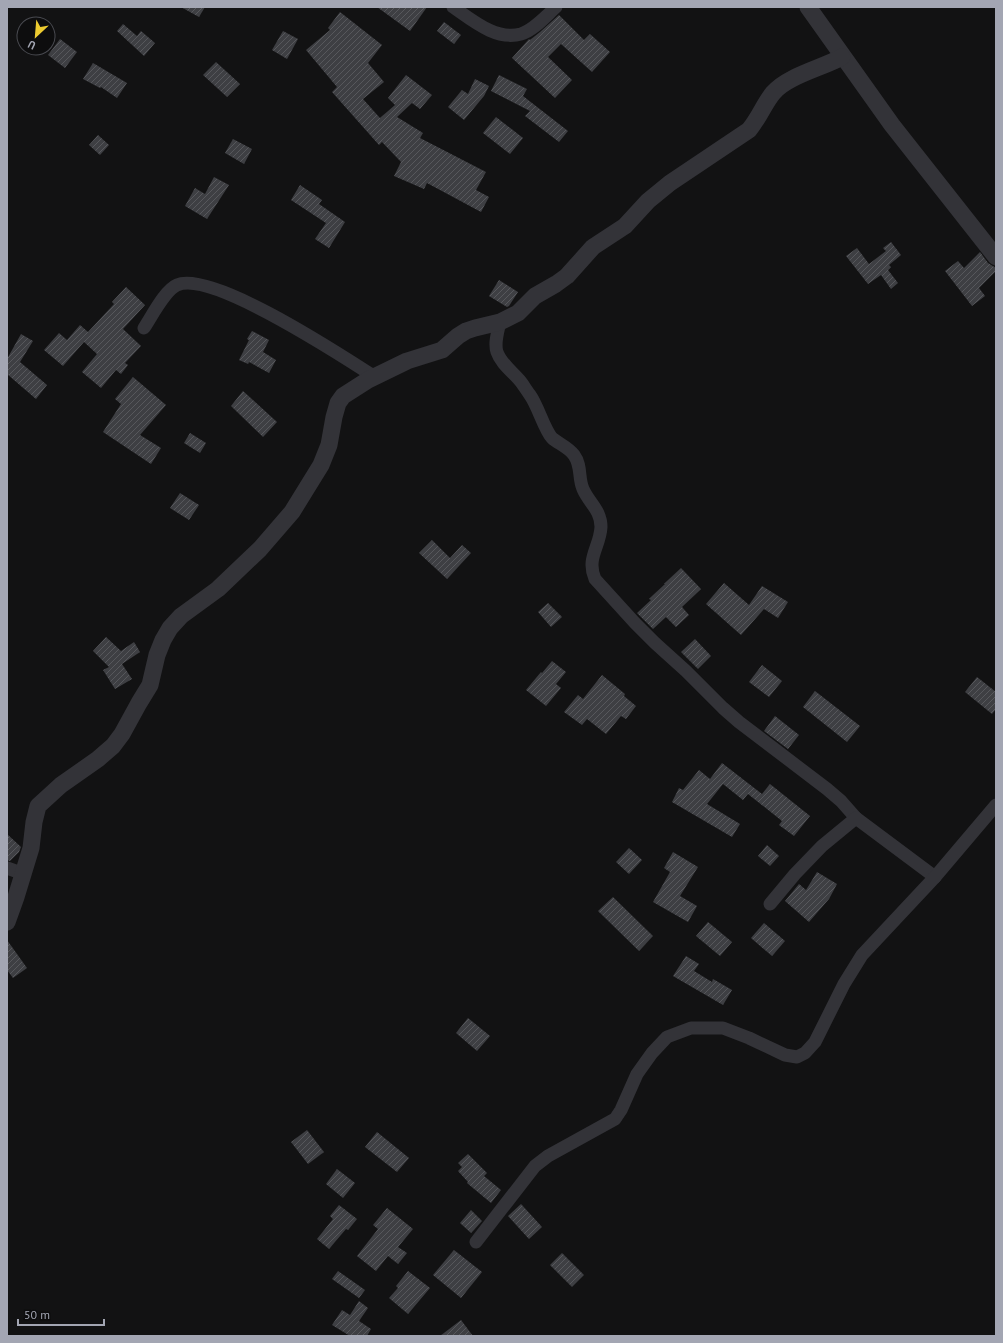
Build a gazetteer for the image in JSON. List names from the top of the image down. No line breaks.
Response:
{"scale_bar":"50 m","north":"bottom left"}
